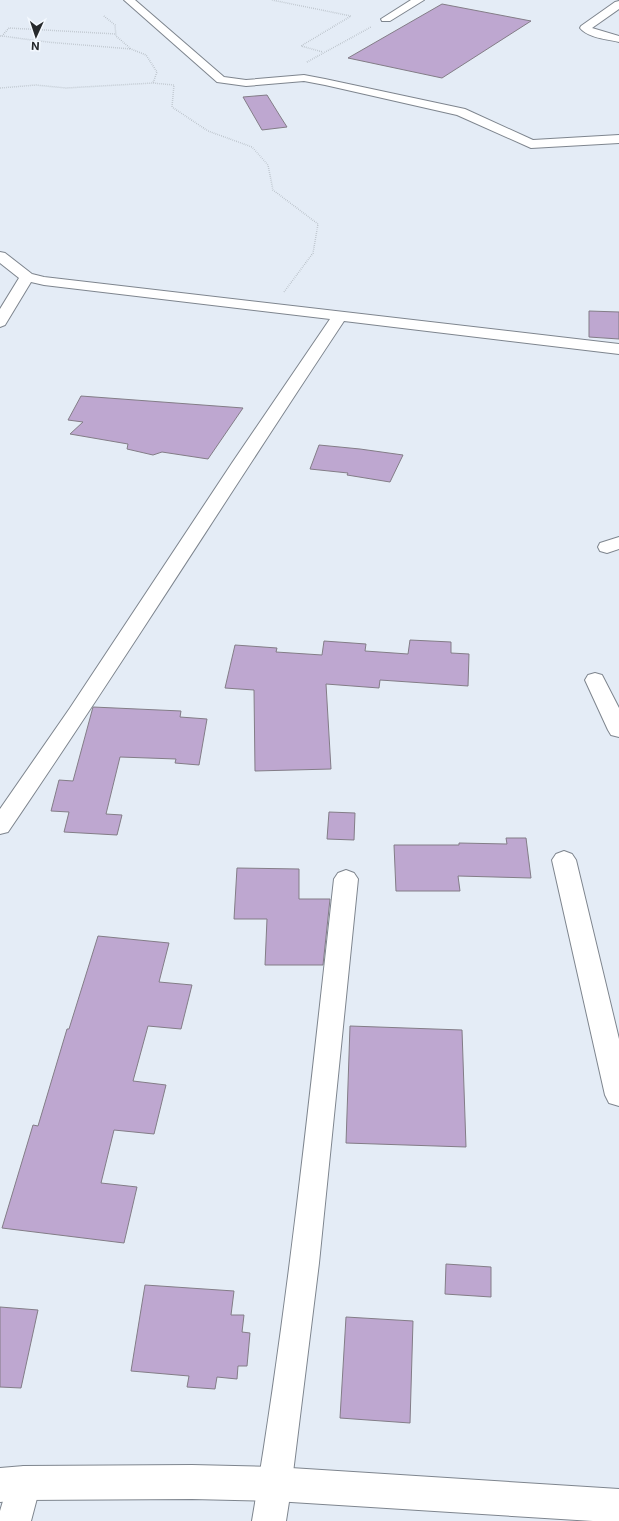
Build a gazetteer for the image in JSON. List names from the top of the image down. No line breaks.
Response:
{"north":"bottom"}
